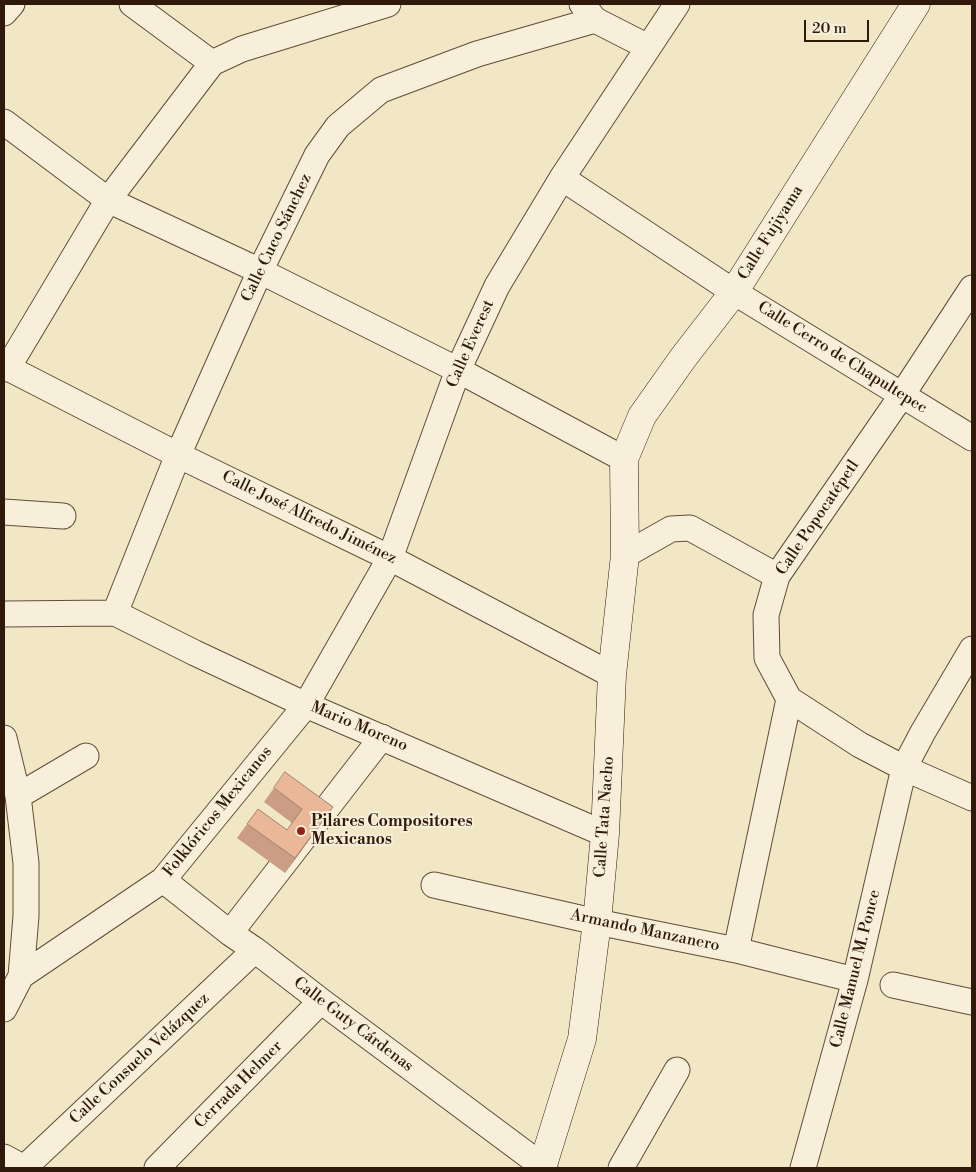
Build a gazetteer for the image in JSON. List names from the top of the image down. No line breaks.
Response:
{"streets":{"street":["Calle Fujiyama","Calle Cuco Sánchez","Calle Everest","Calle Cerro de Chapultepec","Calle José Alfredo Jiménez","Calle Popocatépetl","Mario Moreno","Folklóricos Mexicanos","Calle Tata Nacho","Armando Manzanero","Calle Manuel M. Ponce","Calle Guty Cárdenas","Calle Consuelo Velázquez","Cerrada Helmer"]},"crossings":[["Calle Fujiyama","Calle Cerro de Chapultepec"],["Calle Fujiyama","Calle Tata Nacho"],["Calle Cuco Sánchez","Calle José Alfredo Jiménez"],["Calle Cuco Sánchez","Mario Moreno"],["Calle Everest","Calle Cerro de Chapultepec"],["Calle Everest","Calle José Alfredo Jiménez"],["Calle Everest","Mario Moreno"],["Calle Everest","Folklóricos Mexicanos"],["Calle Cerro de Chapultepec","Calle Popocatépetl"],["Calle José Alfredo Jiménez","Calle Tata Nacho"],["Mario Moreno","Folklóricos Mexicanos"],["Mario Moreno","Calle Tata Nacho"],["Folklóricos Mexicanos","Calle Guty Cárdenas"],["Calle Tata Nacho","Armando Manzanero"],["Calle Tata Nacho","Calle Guty Cárdenas"],["Armando Manzanero","Calle Manuel M. Ponce"],["Calle Guty Cárdenas","Calle Consuelo Velázquez"],["Calle Guty Cárdenas","Cerrada Helmer"]],"places":["Pilares Compositores Mexicanos"],"scale_bar":"20 m"}
